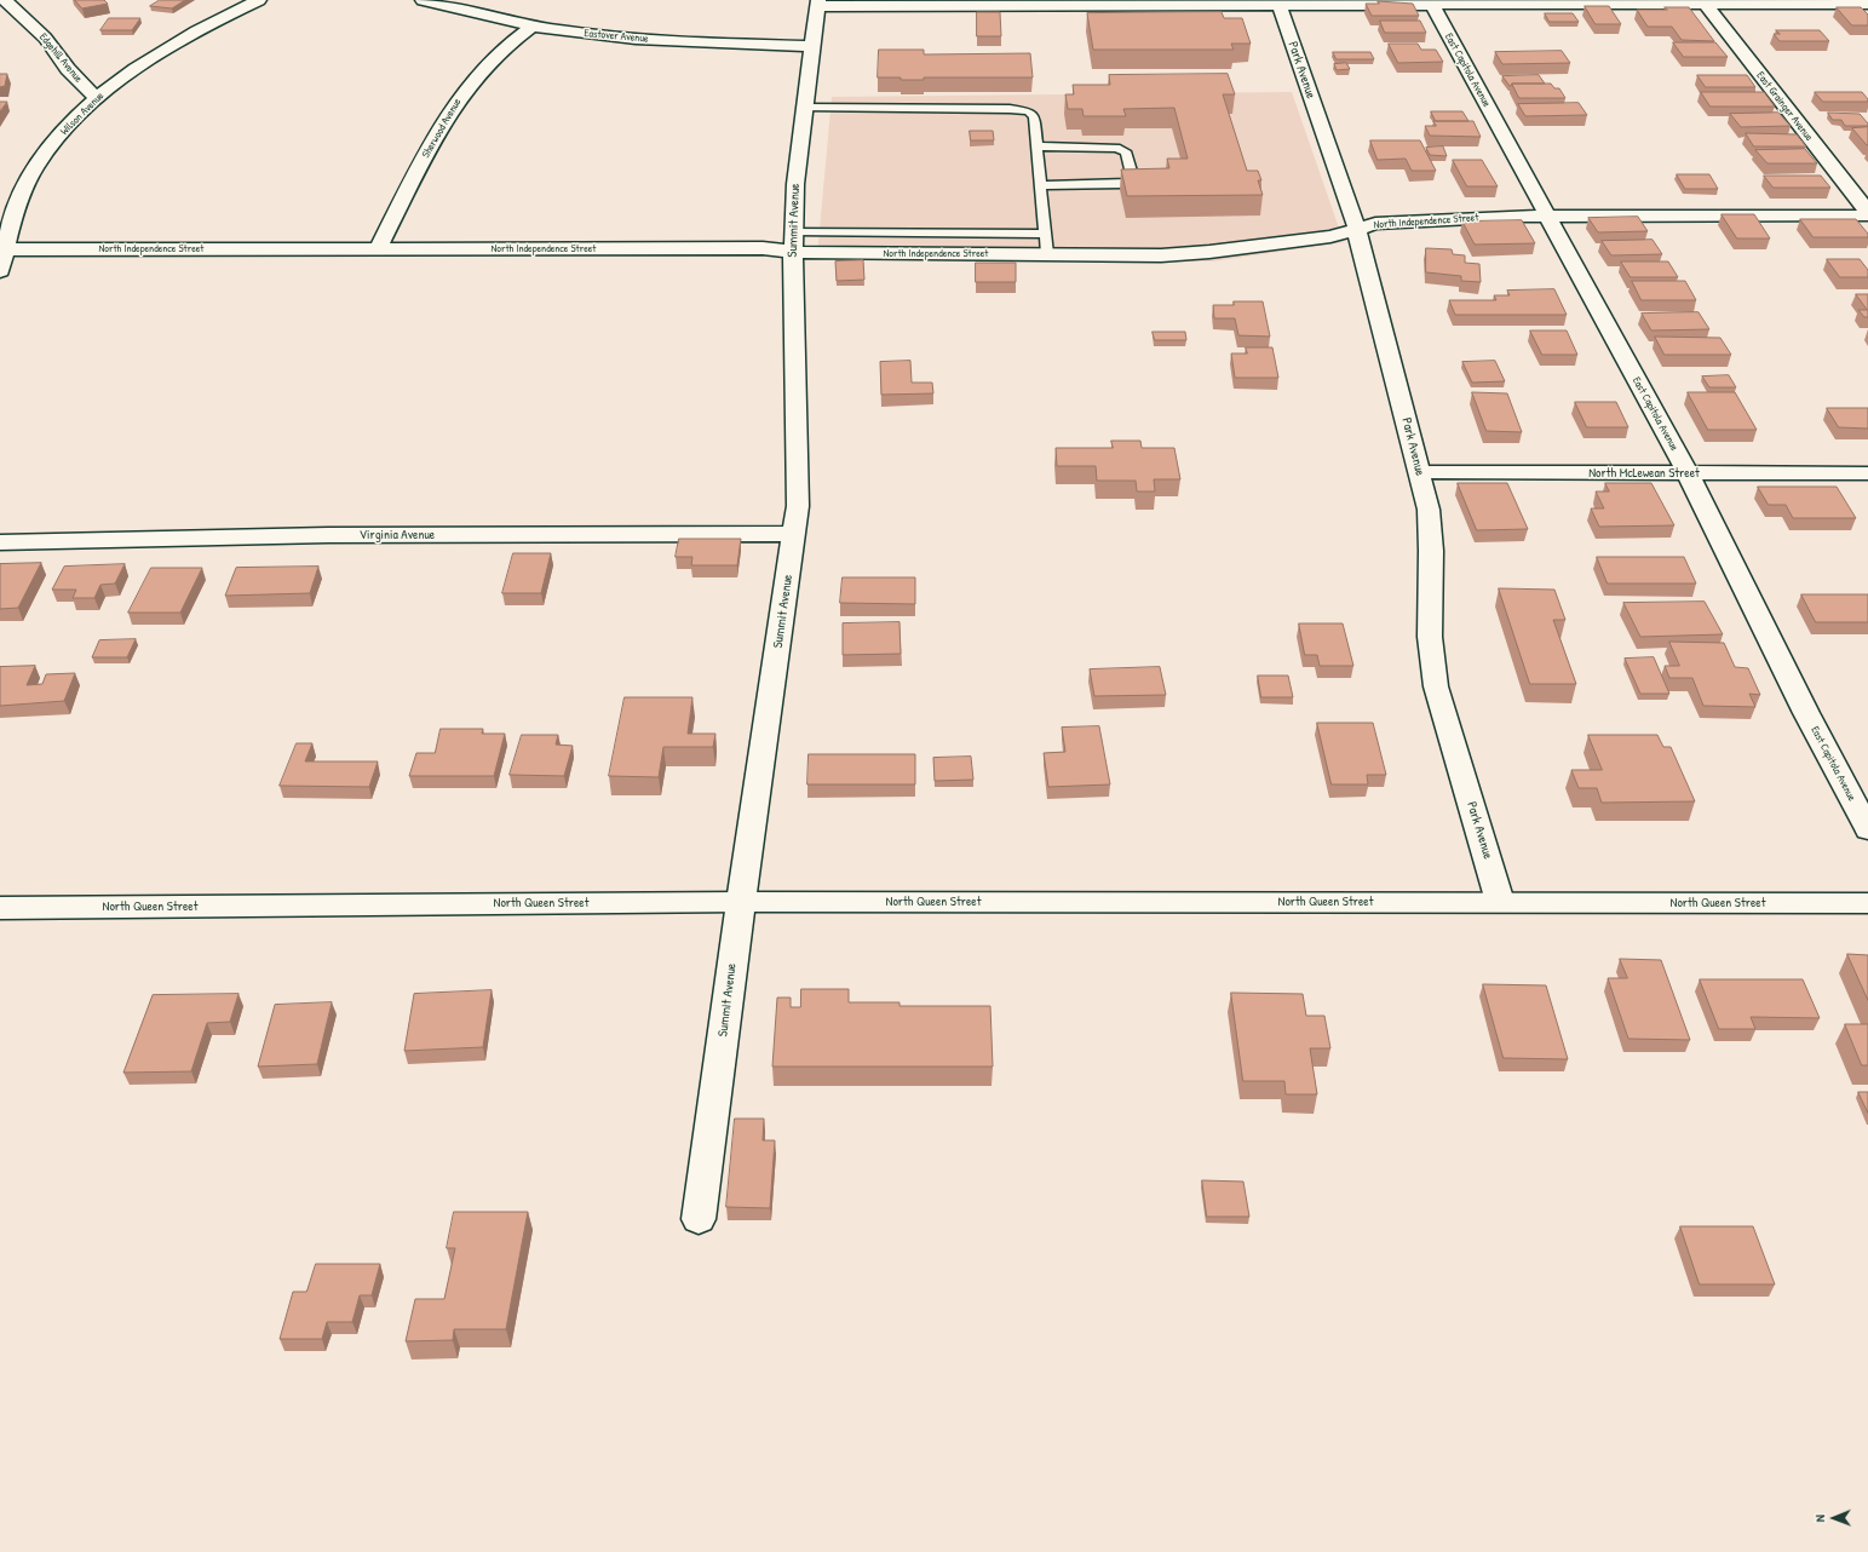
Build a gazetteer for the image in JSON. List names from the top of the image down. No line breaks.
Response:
{"streets":{"street":["Eastover Avenue","Edgehill Avenue","Park Avenue","East Capitola Avenue","East Grainger Avenue","Wilson Avenue","Sherwood Avenue","Summit Avenue","North Independence Street","North McLewean Street","Virginia Avenue","North Queen Street"]},"crossings":[["Eastover Avenue","Sherwood Avenue"],["Eastover Avenue","Summit Avenue"],["Edgehill Avenue","Wilson Avenue"],["Park Avenue","North Independence Street"],["Park Avenue","North McLewean Street"],["Park Avenue","North Queen Street"],["East Capitola Avenue","North Independence Street"],["East Capitola Avenue","North McLewean Street"],["Wilson Avenue","North Independence Street"],["Sherwood Avenue","North Independence Street"],["Summit Avenue","North Independence Street"],["Summit Avenue","Virginia Avenue"],["Summit Avenue","North Queen Street"]],"north":"left"}
